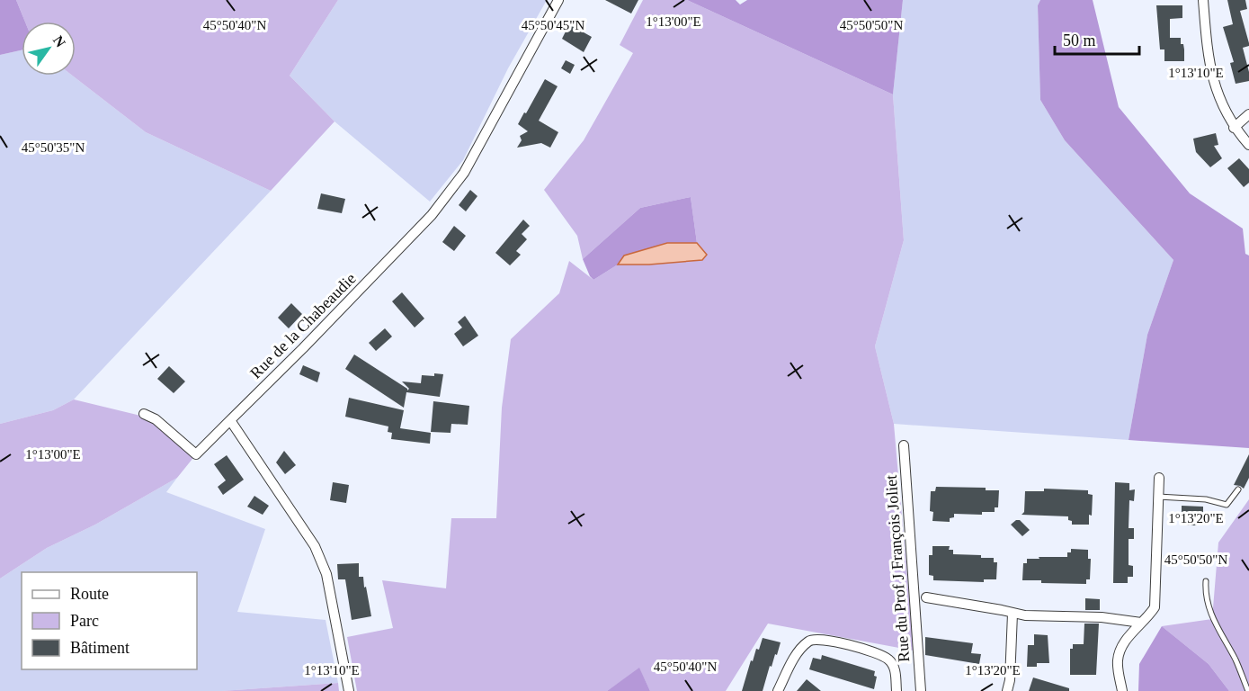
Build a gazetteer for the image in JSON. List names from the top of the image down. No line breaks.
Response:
{"streets":{"street":["Rue de la Chabeaudie","Rue du Prof J François Joliet"]},"legend":["Route","Parc","Bâtiment"],"scale_bar":"50 m","north":"top right","coordinates":["1°13'00\"E","45°50'40\"N","45°50'50\"N","45°50'45\"N","1°13'10\"E","45°50'35\"N","1°13'20\"E"]}
